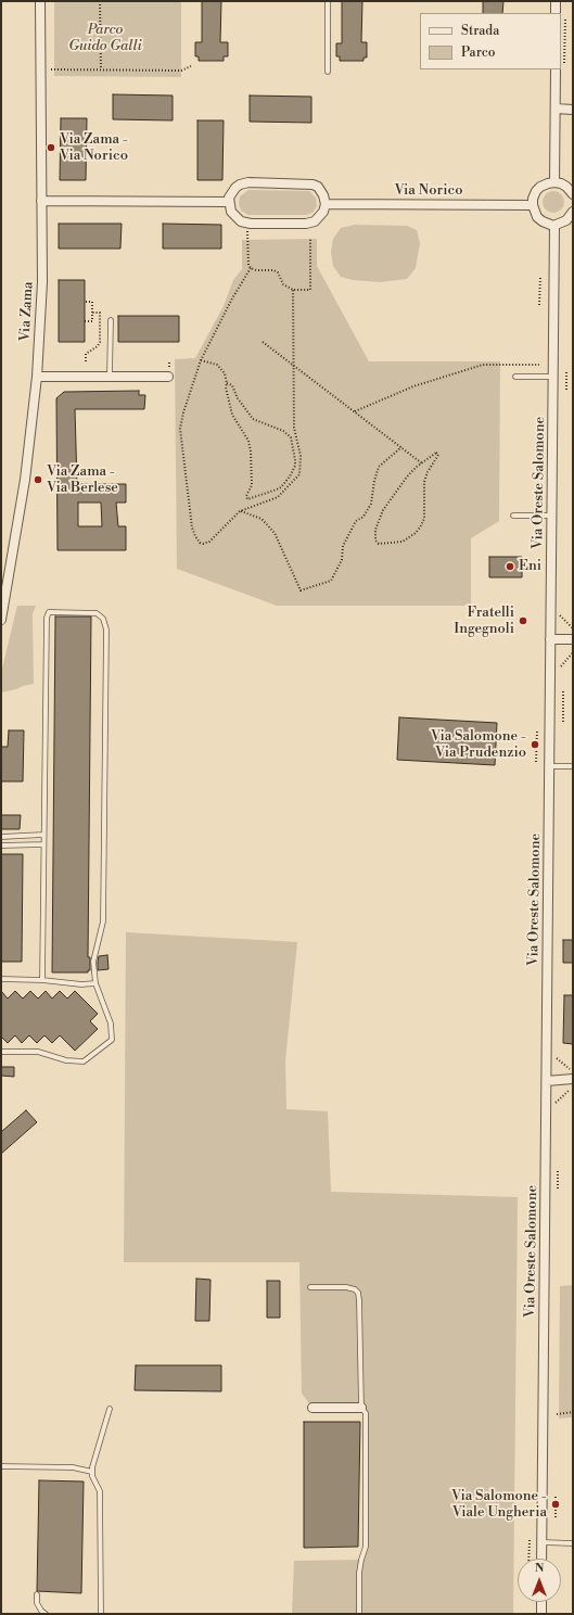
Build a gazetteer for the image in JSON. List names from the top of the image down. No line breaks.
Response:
{"streets":{"street":["Via Norico","Via Zama","Via Oreste Salomone"]},"parks":["Parco Guido Galli"],"places":["Via Zama - Via Norico","Via Zama - Via Berlese","Eni","Fratelli Ingegnoli","Via Salomone - Via Prudenzio","Via Salomone - Viale Ungheria"],"legend":["Strada","Parco"],"north":"top"}
